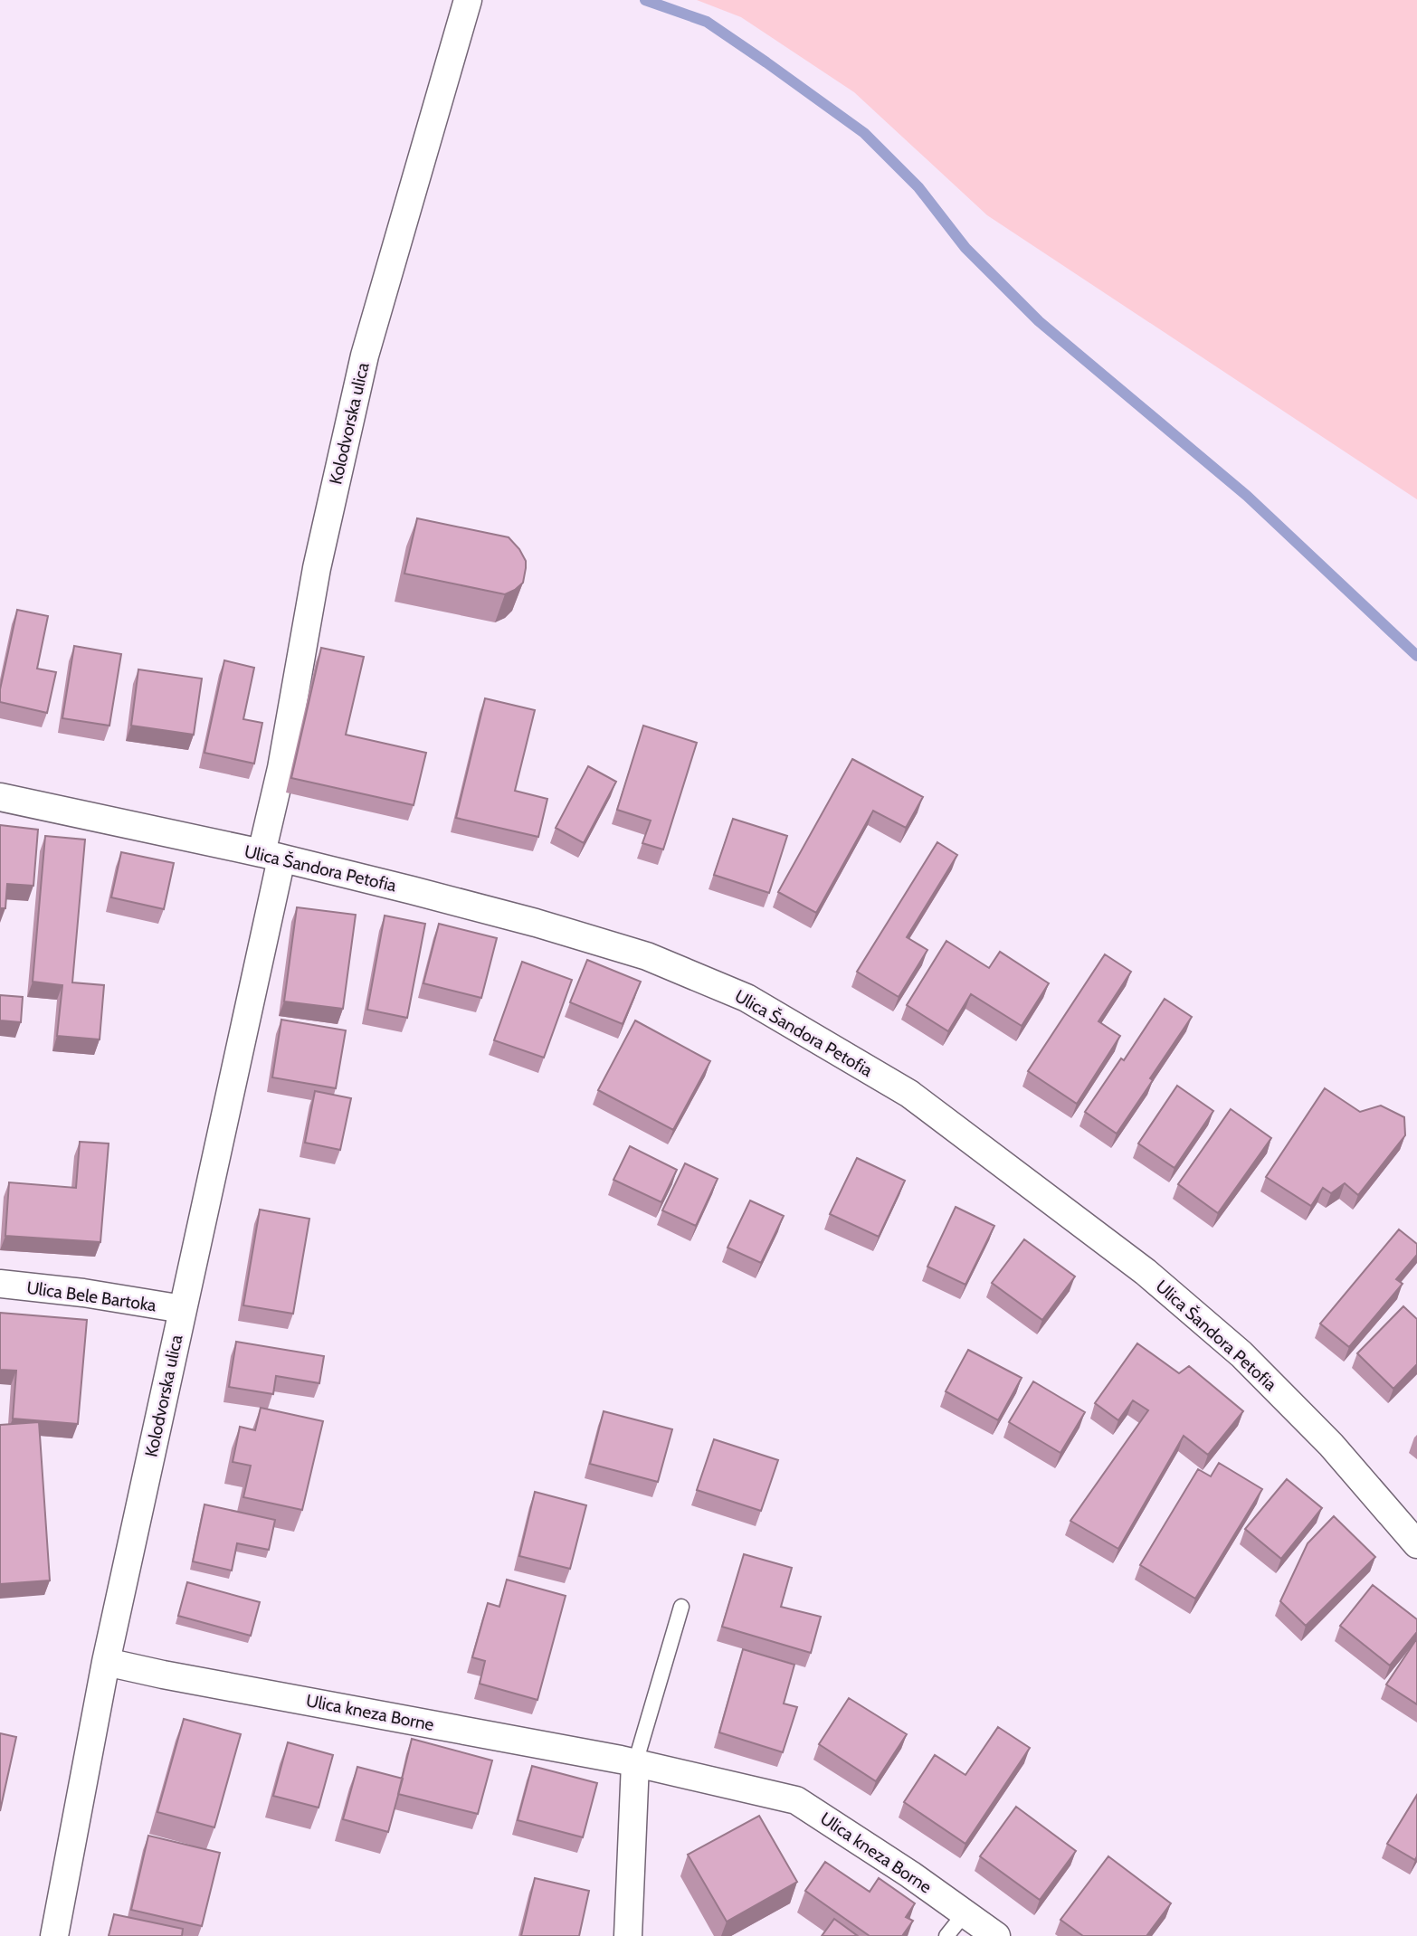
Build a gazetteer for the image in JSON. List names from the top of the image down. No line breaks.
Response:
{"streets":{"street":["Kolodvorska ulica","Ulica Šandora Petofia","Ulica Bele Bartoka","Ulica kneza Borne"]},"crossings":[["Kolodvorska ulica","Ulica Šandora Petofia"],["Kolodvorska ulica","Ulica Bele Bartoka"],["Kolodvorska ulica","Ulica kneza Borne"]]}
